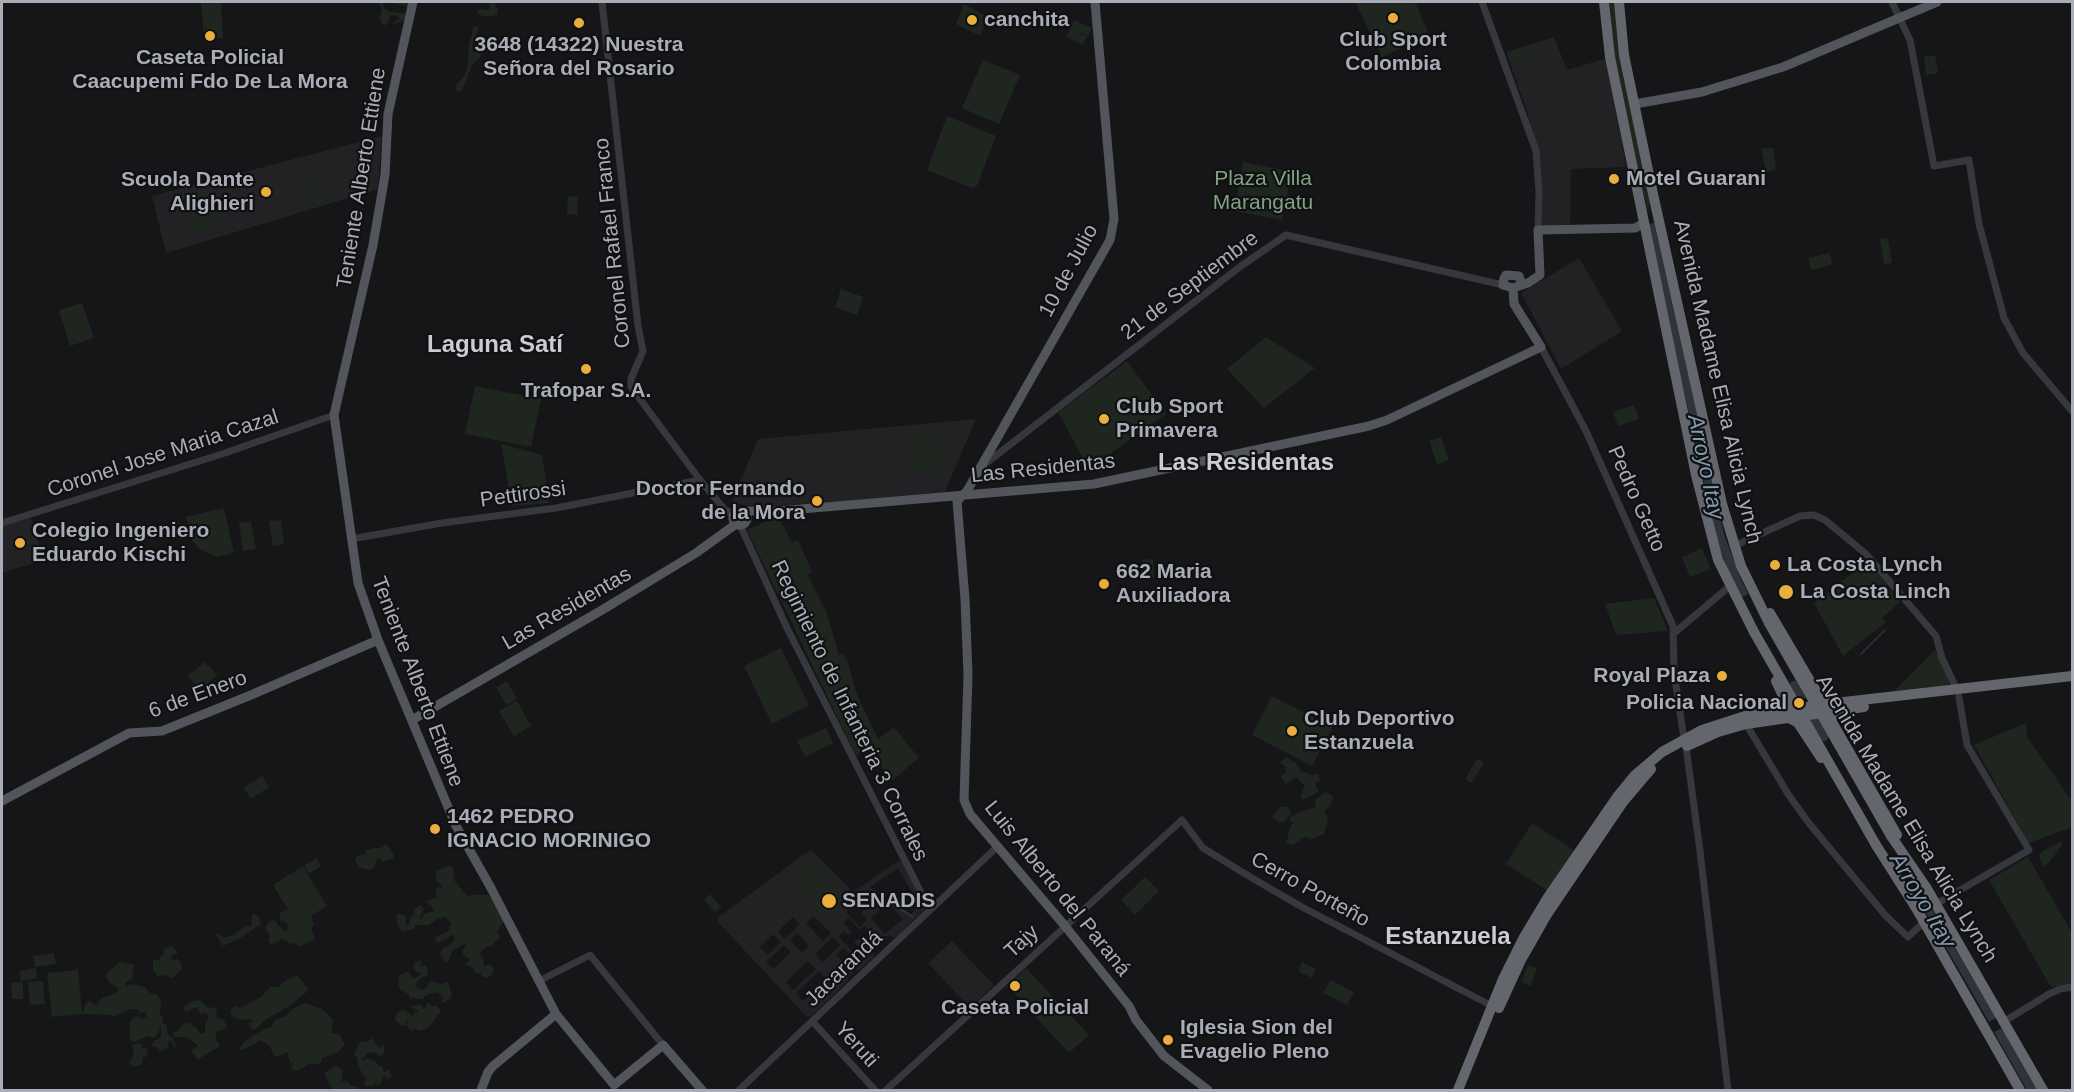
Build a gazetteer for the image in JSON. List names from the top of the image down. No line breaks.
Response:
{"streets":{"highway":["Avenida Madame Elisa Alicia Lynch"],"main road":["Teniente Alberto Ettiene","10 de Julio","Las Residentas","Pedro Getto","6 de Enero","Luis Alberto del Paraná"],"street":["Coronel Rafael Franco","21 de Septiembre","Coronel Jose Maria Cazal","Pettirossi","Regimiento de Infanteria 3 Corrales","Cerro Porteño","Tajy","Jacarandá","Yeruti"]},"crossings":[["Teniente Alberto Ettiene","Coronel Jose Maria Cazal"],["Teniente Alberto Ettiene","Las Residentas"],["Teniente Alberto Ettiene","Pettirossi"],["Teniente Alberto Ettiene","6 de Enero"],["Coronel Rafael Franco","Las Residentas"],["Coronel Rafael Franco","Pettirossi"],["10 de Julio","21 de Septiembre"],["10 de Julio","Las Residentas"],["10 de Julio","Luis Alberto del Paraná"],["21 de Septiembre","Pedro Getto"],["Las Residentas","Pedro Getto"],["Las Residentas","Regimiento de Infanteria 3 Corrales"],["Las Residentas","Luis Alberto del Paraná"],["Regimiento de Infanteria 3 Corrales","Jacarandá"],["Luis Alberto del Paraná","Tajy"],["Luis Alberto del Paraná","Jacarandá"],["Cerro Porteño","Tajy"],["Jacarandá","Yeruti"]],"districts":["Laguna Satí","Las Residentas","Estanzuela"],"water":["Arroyo Itay"],"parks":["Plaza Villa Marangatu"],"places":["Club Sport Colombia","canchita","3648 (14322) Nuestra Señora del Rosario","Caseta Policial Caacupemi Fdo De La Mora","Motel Guarani","Scuola Dante Alighieri","Trafopar S.A.","Club Sport Primavera","Doctor Fernando de la Mora","Colegio Ingeniero Eduardo Kischi","La Costa Lynch","662 Maria Auxiliadora","La Costa Linch","Royal Plaza","Policia Nacional","Club Deportivo Estanzuela","1462 PEDRO IGNACIO MORINIGO","SENADIS","Caseta Policial","Iglesia Sion del Evagelio Pleno"]}
